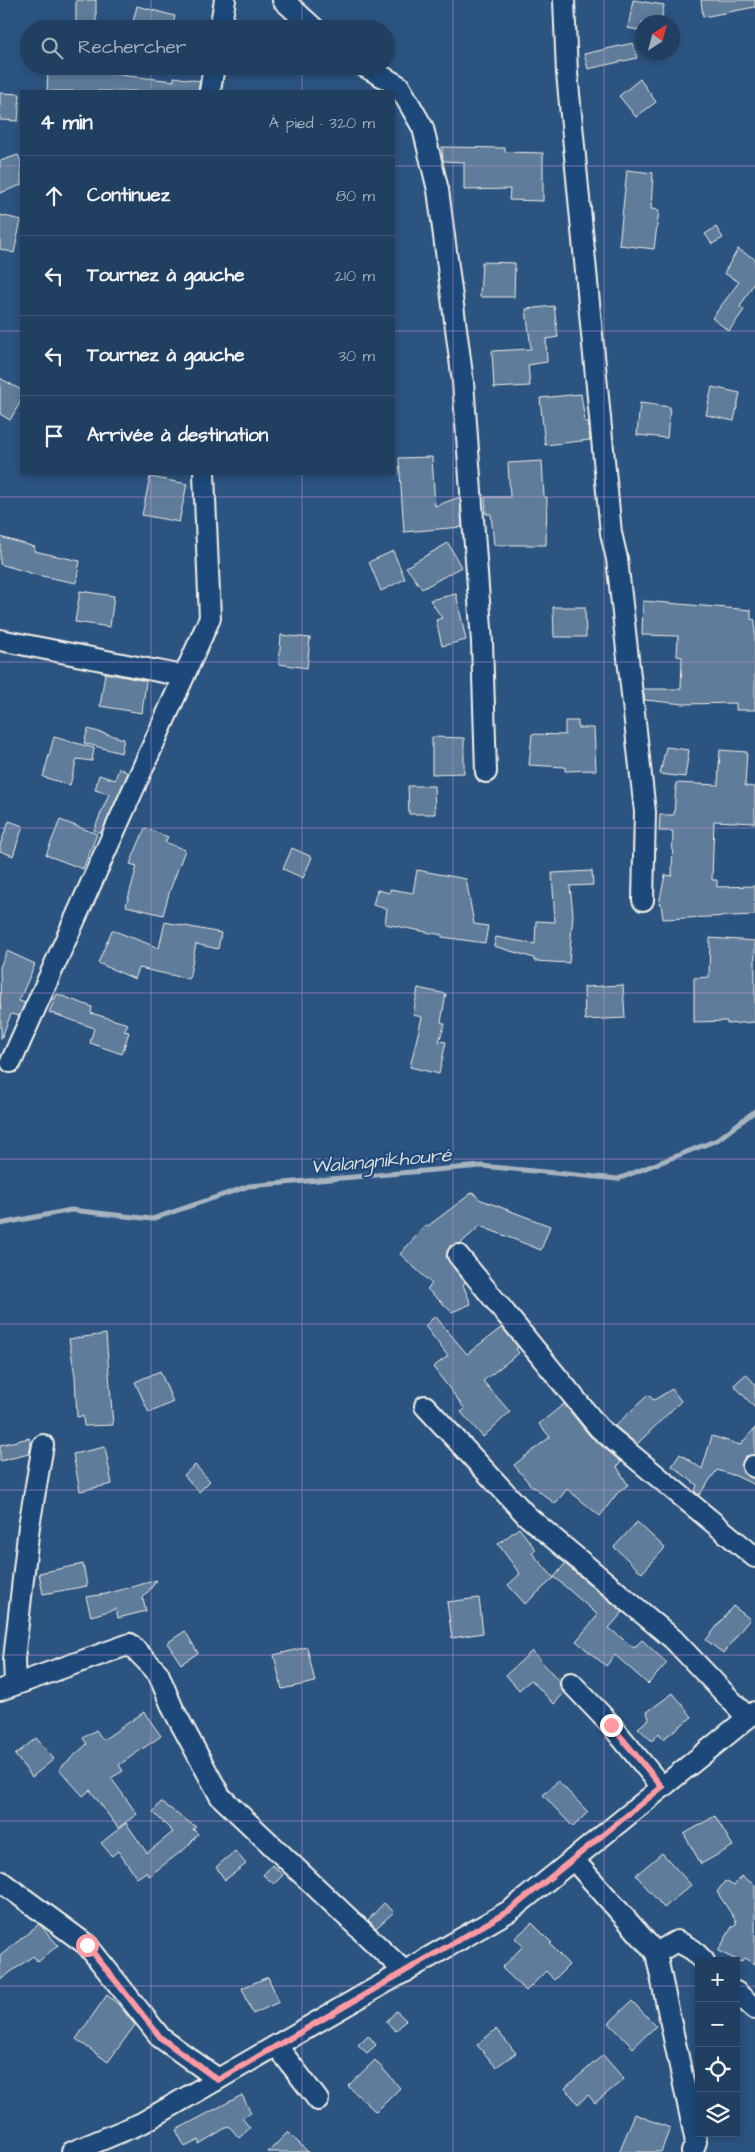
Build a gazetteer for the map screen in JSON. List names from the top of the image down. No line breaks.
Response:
{"water":["Walangnikhouré"],"north":"top right","page":{"search":"Rechercher","heading":["4 min","À pied · 320 m"],"list":[["Continuez","80 m"],["Tournez à gauche","210 m"],["Tournez à gauche","30 m"],"Arrivée à destination"],"map_buttons":["+","−"]}}
